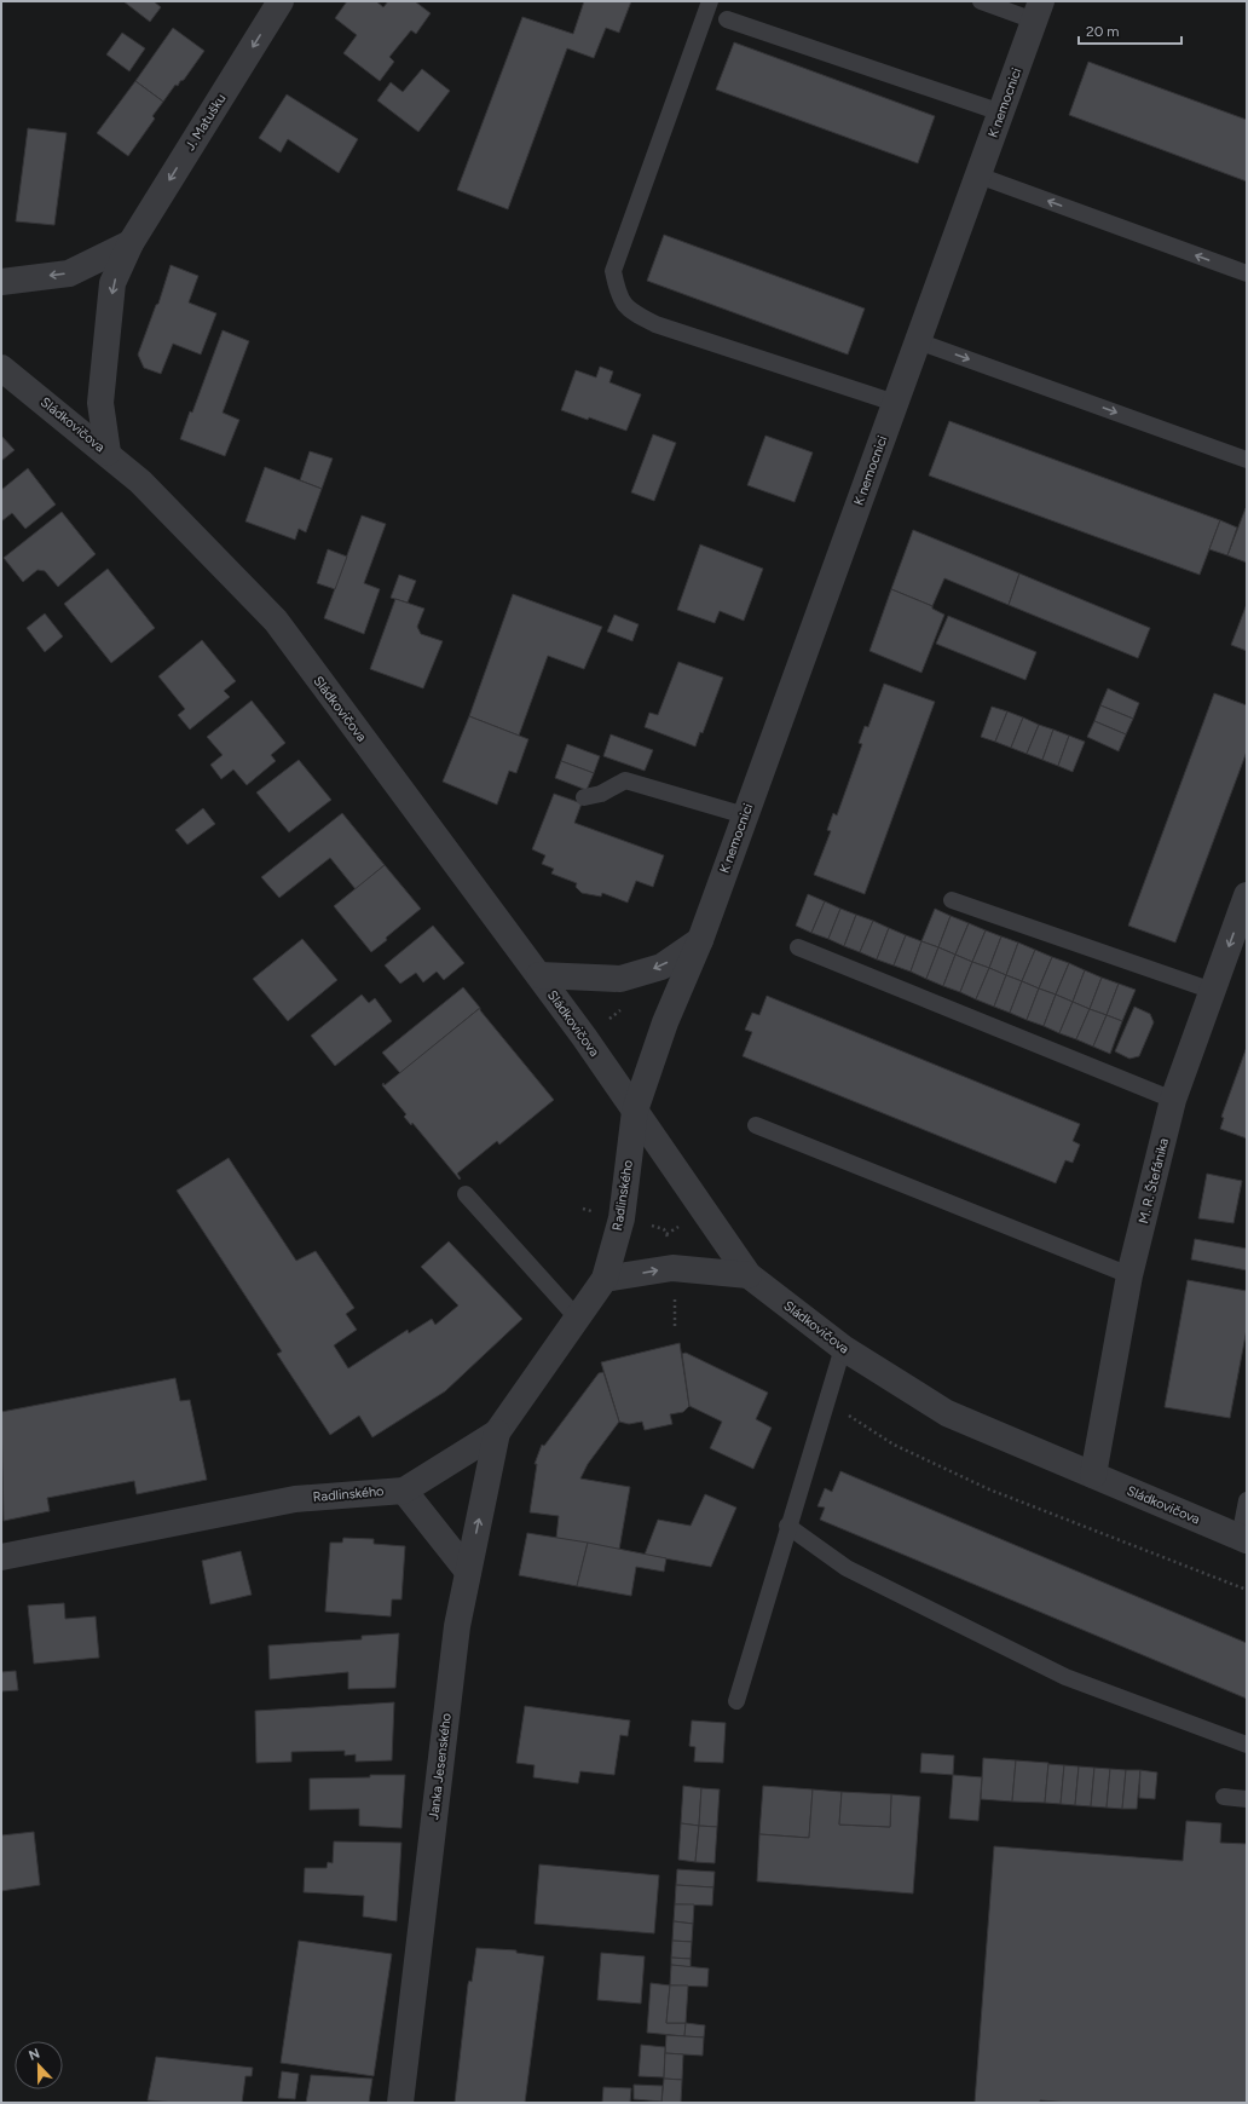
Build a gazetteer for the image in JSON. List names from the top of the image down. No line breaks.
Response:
{"streets":{"street":["K nemocnici","J. Matušku","Sládkovičova","M. R. Štefánika","Radlinského","Janka Jesenského"]},"crossings":[["K nemocnici","Sládkovičova"],["K nemocnici","Radlinského"],["J. Matušku","Sládkovičova"],["Sládkovičova","M. R. Štefánika"],["Sládkovičova","Radlinského"],["Radlinského","Janka Jesenského"]],"one_way":["J. Matušku"],"scale_bar":"20 m","north":"top"}
